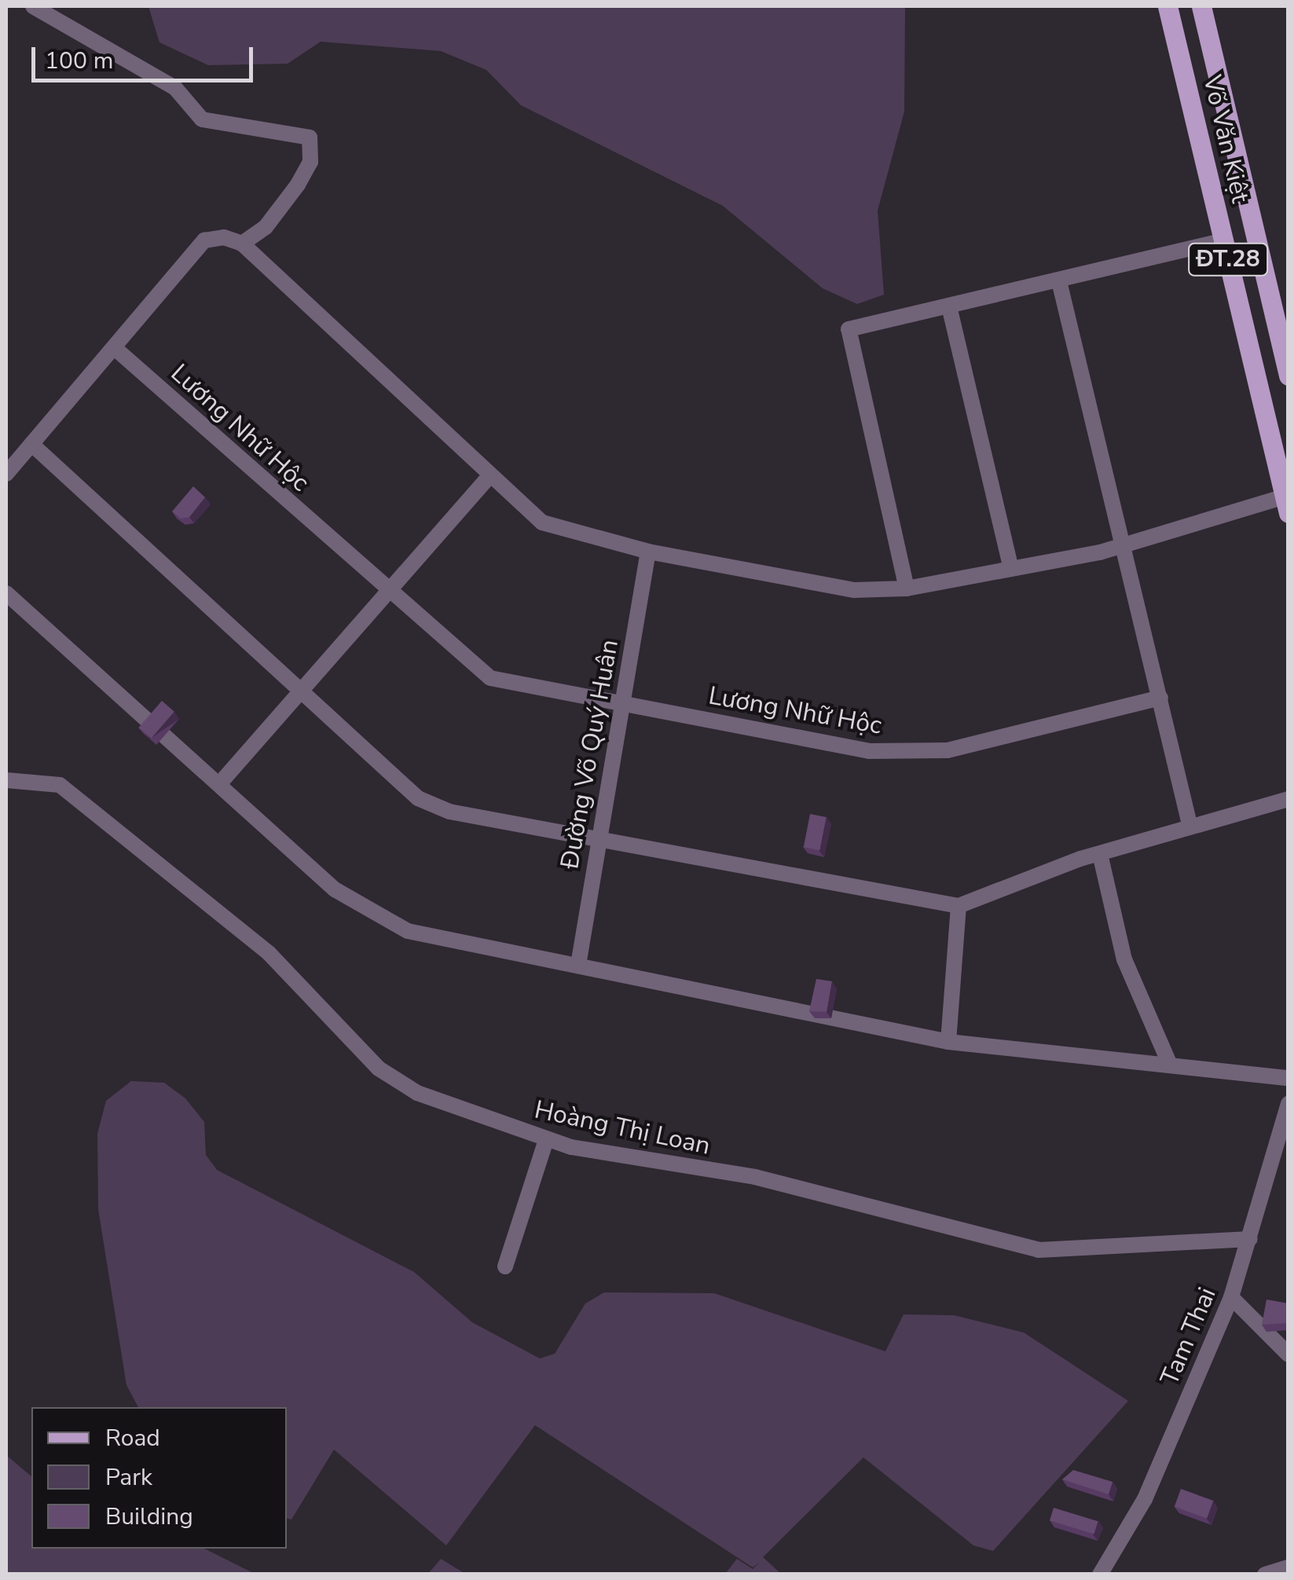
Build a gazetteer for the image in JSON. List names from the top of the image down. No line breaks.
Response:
{"streets":{"main road":["Võ Văn Kiệt","ĐT.28"],"street":["Lương Nhữ Hộc","Đường Võ Quý Huân","Hoàng Thị Loan","Tam Thai"]},"crossings":[["Lương Nhữ Hộc","Đường Võ Quý Huân"],["Hoàng Thị Loan","Tam Thai"]],"legend":["Road","Park","Building"],"scale_bar":"100 m"}
